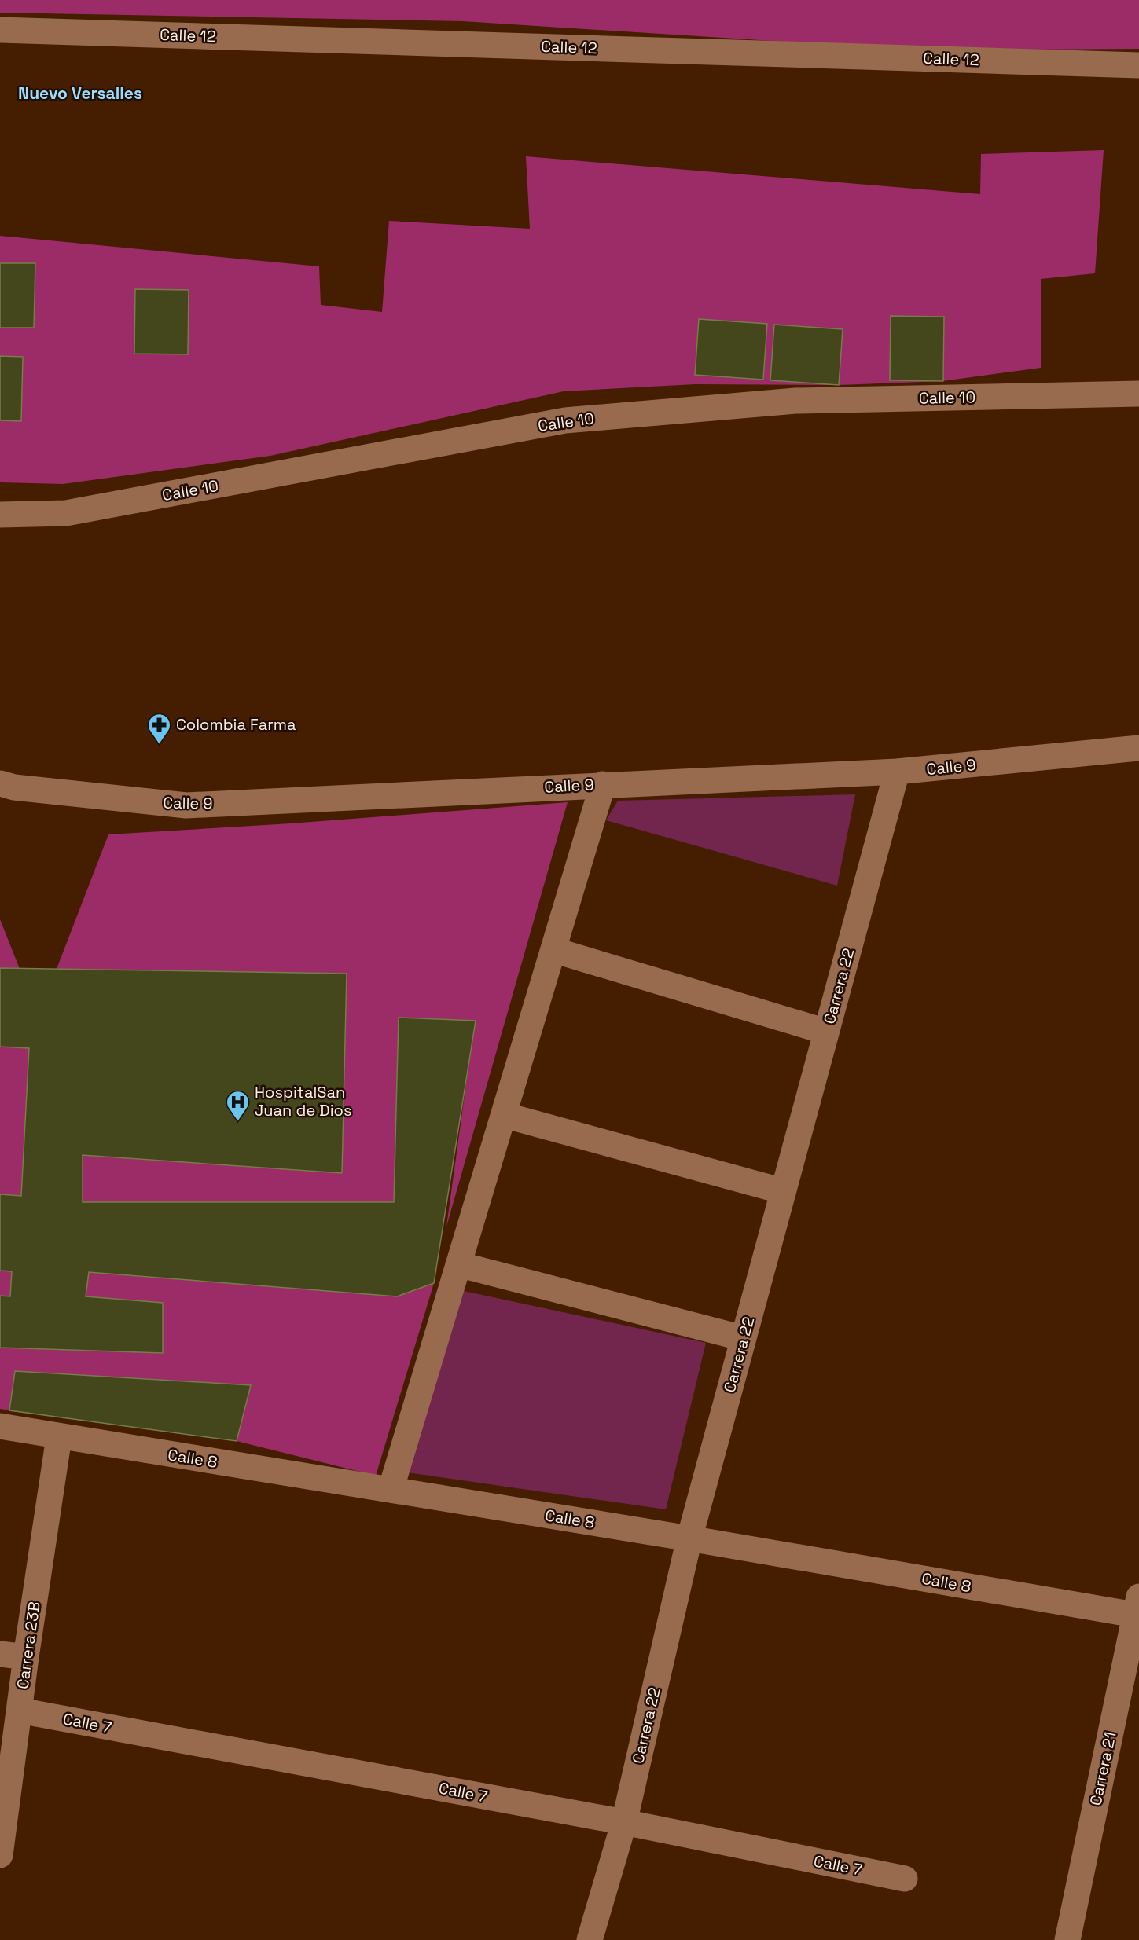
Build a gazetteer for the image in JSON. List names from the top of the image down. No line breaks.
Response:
{"streets":{"street":["Calle 12","Calle 10","Calle 9","Carrera 22","Calle 8","Carrera 23B","Calle 7","Carrera 21"]},"crossings":[["Calle 9","Carrera 22"],["Carrera 22","Calle 8"],["Carrera 22","Calle 7"],["Calle 8","Carrera 23B"],["Calle 8","Carrera 21"],["Carrera 23B","Calle 7"]],"districts":["Nuevo Versalles"],"places":{"pharmacy":["Colombia Farma"],"hospital":["HospitalSan Juan de Dios"]}}
